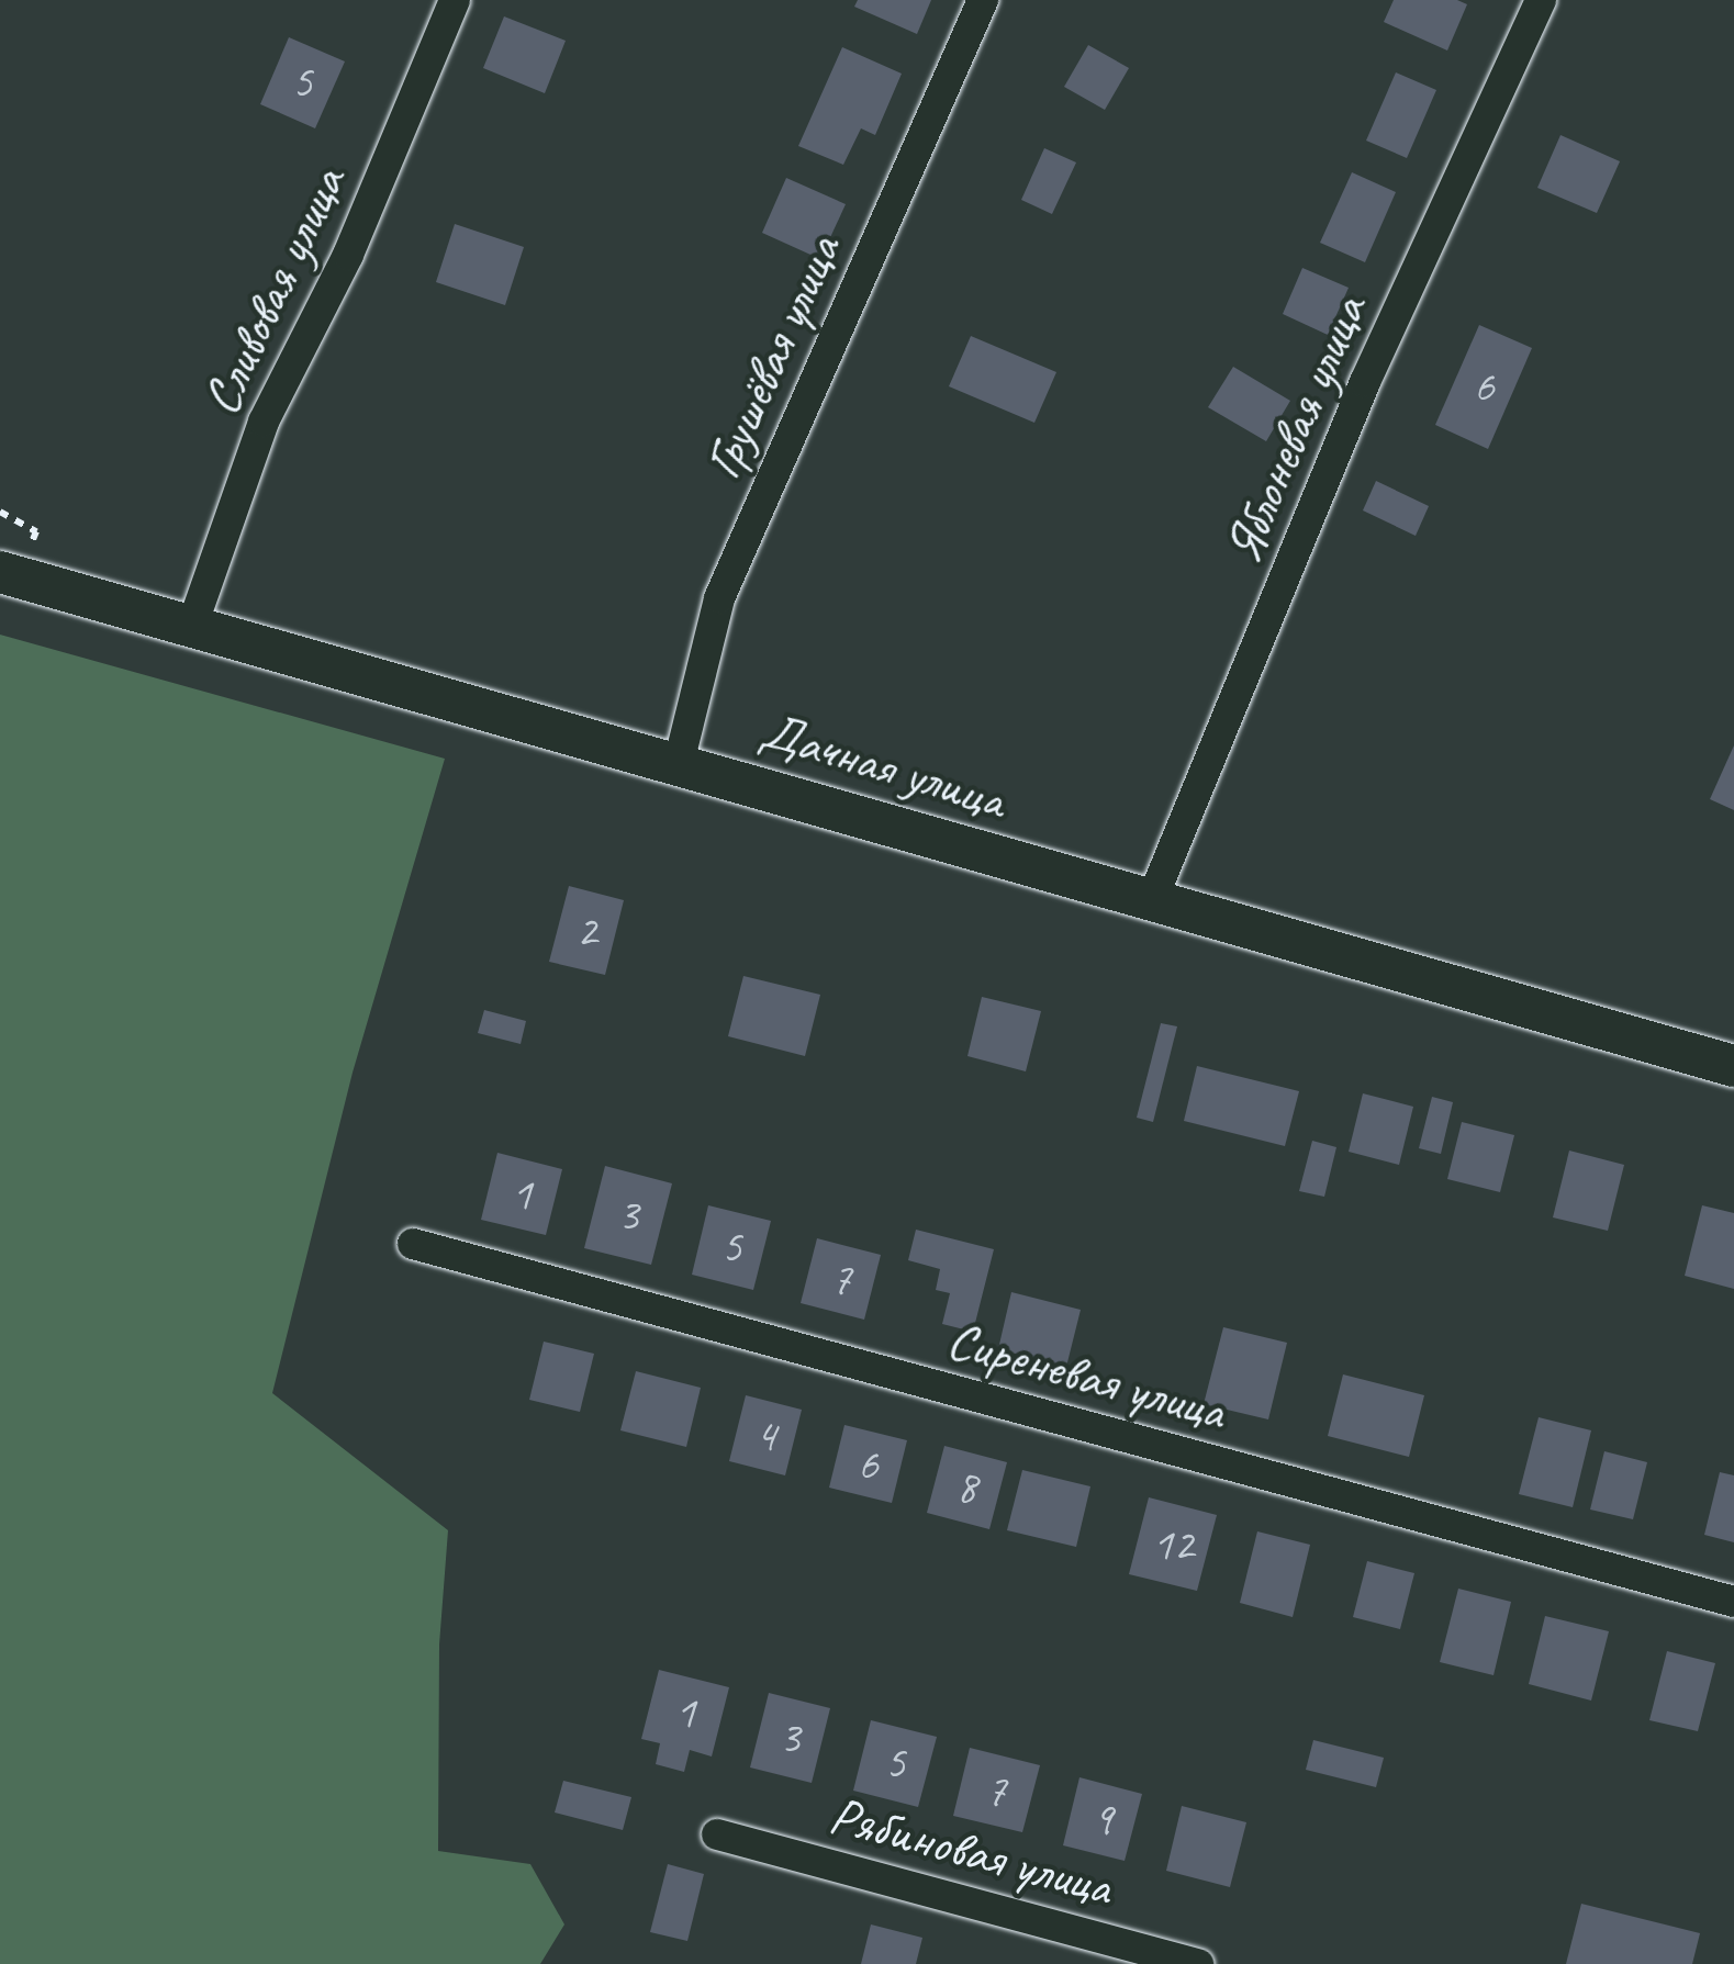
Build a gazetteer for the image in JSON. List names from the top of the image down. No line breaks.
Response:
{"streets":{"main road":["Дачная улица"],"street":["Сливовая улица","Грушёвая улица","Яблоневая улица","Сиреневая улица","Рябиновая улица"]},"crossings":[["Сливовая улица","Дачная улица"],["Грушёвая улица","Дачная улица"],["Яблоневая улица","Дачная улица"]],"house_numbers":["5","6","2","1","3","5","7","4","6","8","12","1","3","5","7","9"]}
